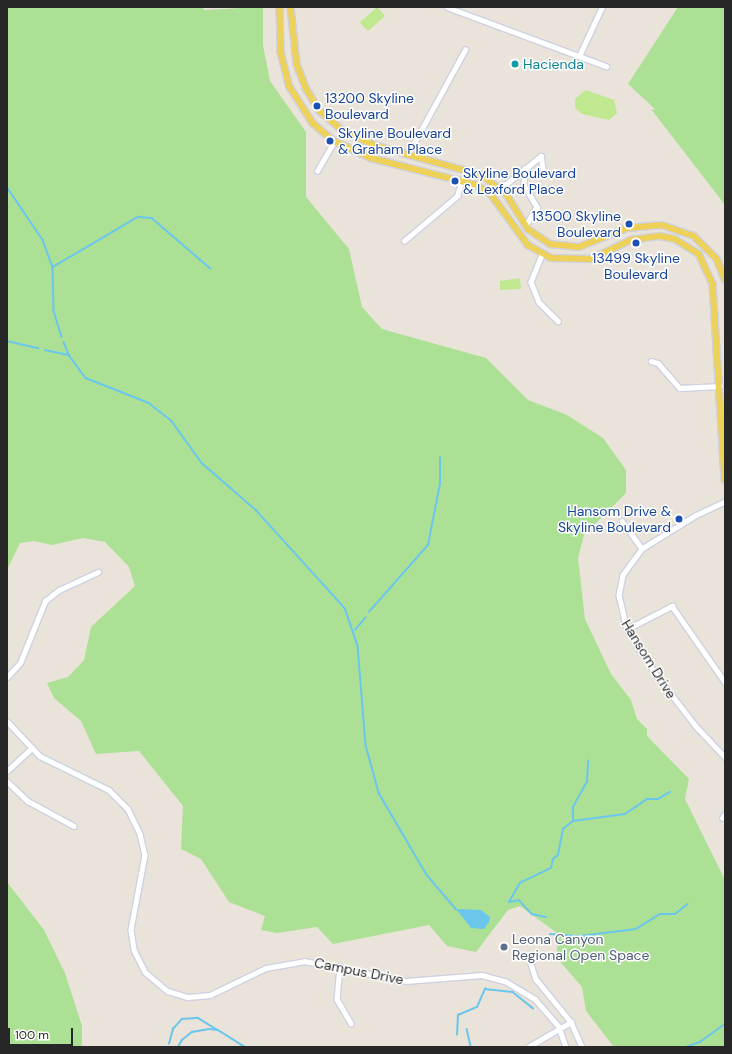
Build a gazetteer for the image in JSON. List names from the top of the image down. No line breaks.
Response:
{"streets":{"street":["Hansom Drive","Campus Drive"]},"places":["Hacienda","13200 Skyline Boulevard","Skyline Boulevard & Graham Place","Skyline Boulevard & Lexford Place","13500 Skyline Boulevard","13499 Skyline Boulevard","Hansom Drive & Skyline Boulevard","Leona Canyon Regional Open Space"],"scale_bar":"100 m"}
